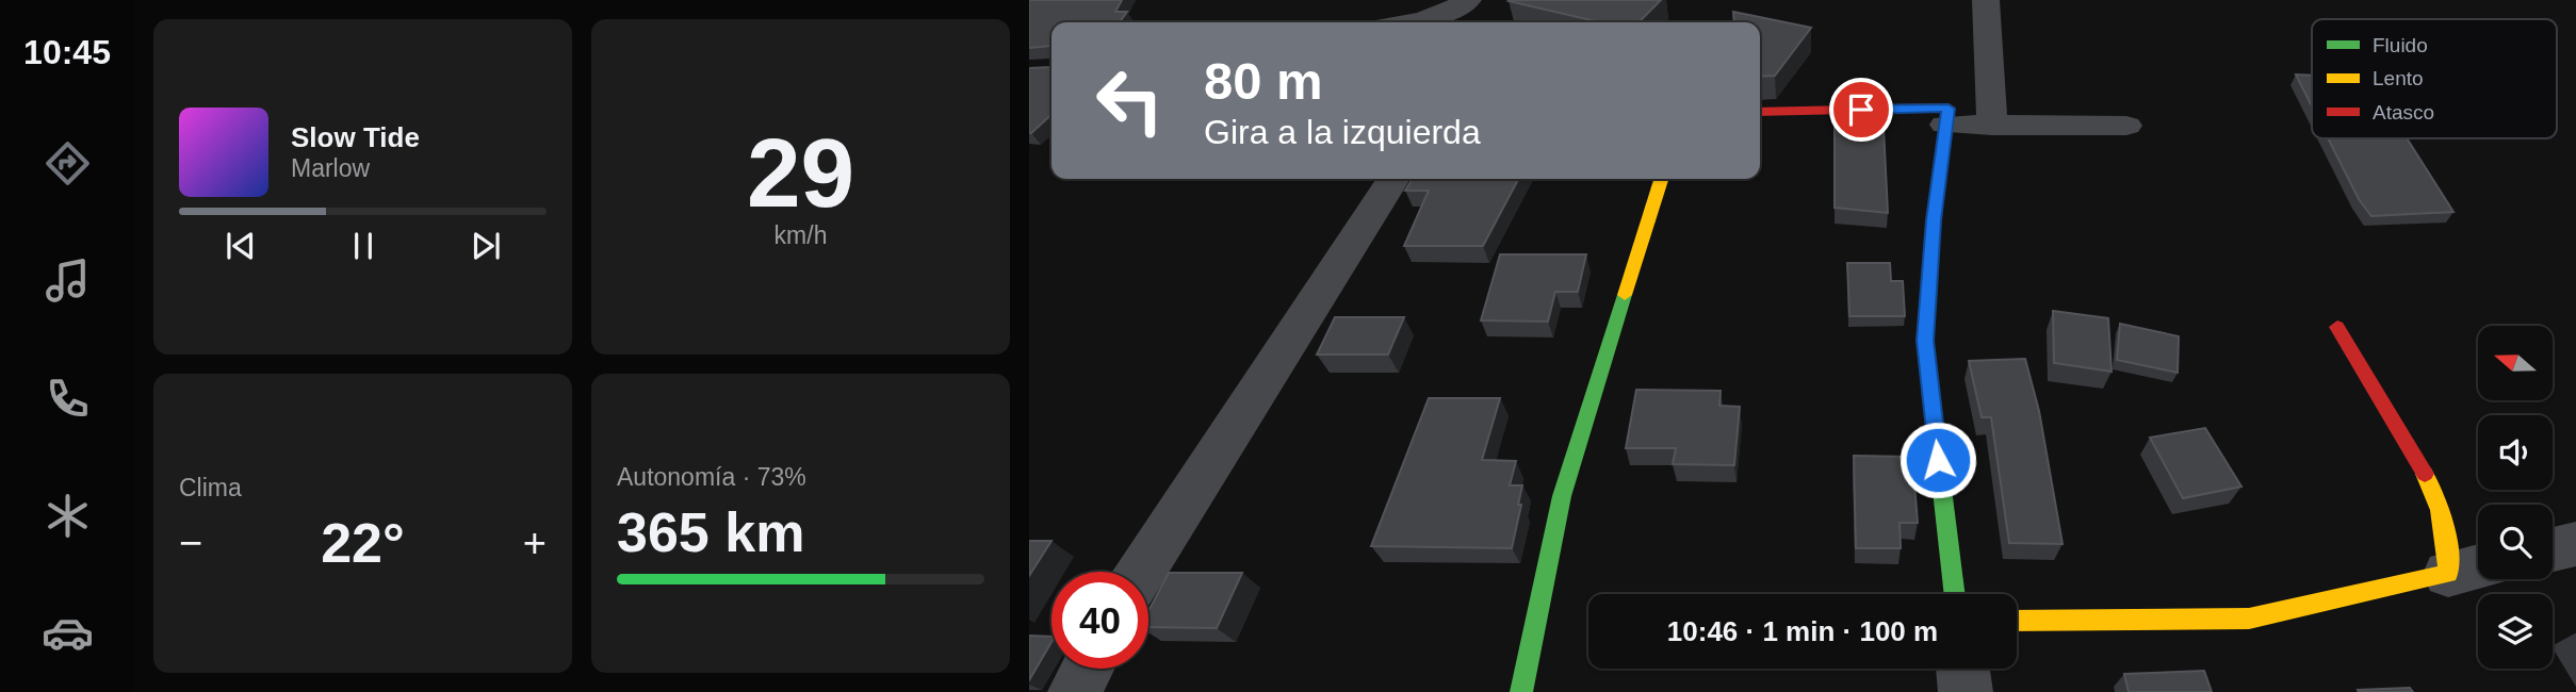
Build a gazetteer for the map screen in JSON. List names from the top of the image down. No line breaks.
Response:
{"legend":["Fluido","Lento","Atasco"],"north":"left","page":{"tabs":"10:45","tile":[["29","km/h"],"Clima",["Autonomía · 73%","365 km"]],"turn":["80 m","Gira a la izquierda"],"song":["Slow Tide","Marlow"],"heat":["−","22°","+"],"limit":"40","trip":"10:46 · 1 min · 100 m"}}
